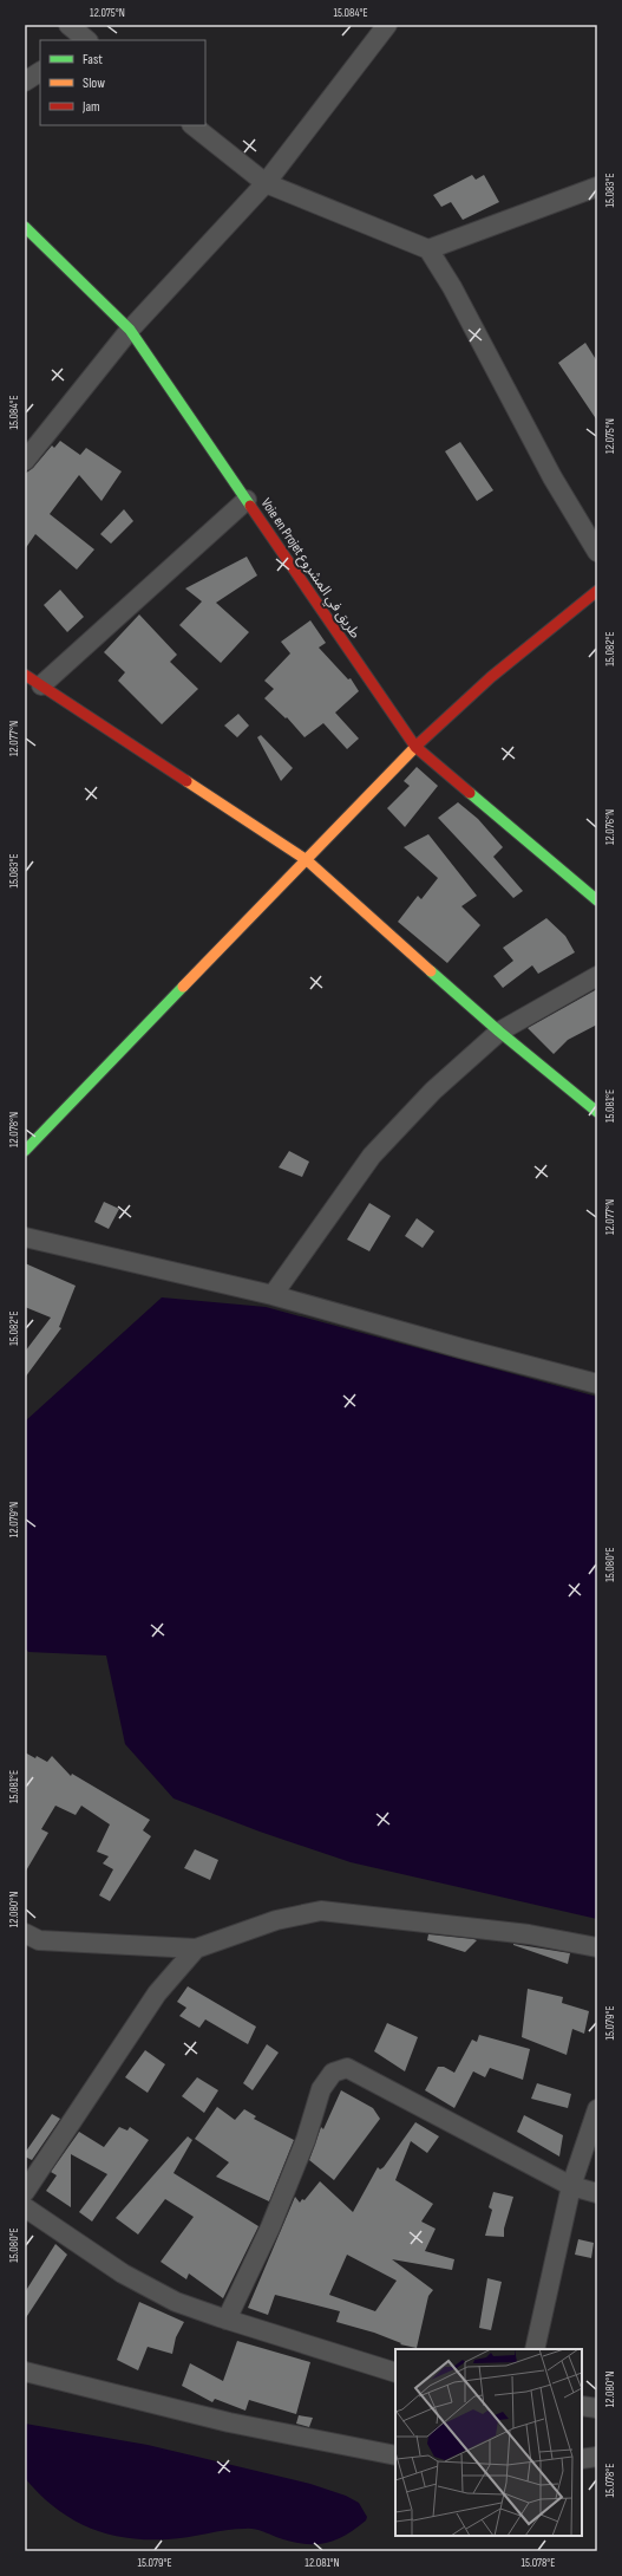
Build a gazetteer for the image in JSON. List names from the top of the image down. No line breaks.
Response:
{"streets":{"street":["Voie en Projet طريق في المشروع"]},"legend":["Fast","Slow","Jam"],"coordinates":["12.075°N","15.084°E","15.083°E","15.082°E","12.077°N","12.076°N","15.081°E","12.078°N","12.079°N","15.080°E","12.080°N","15.079°E","15.078°E","12.081°N"]}
